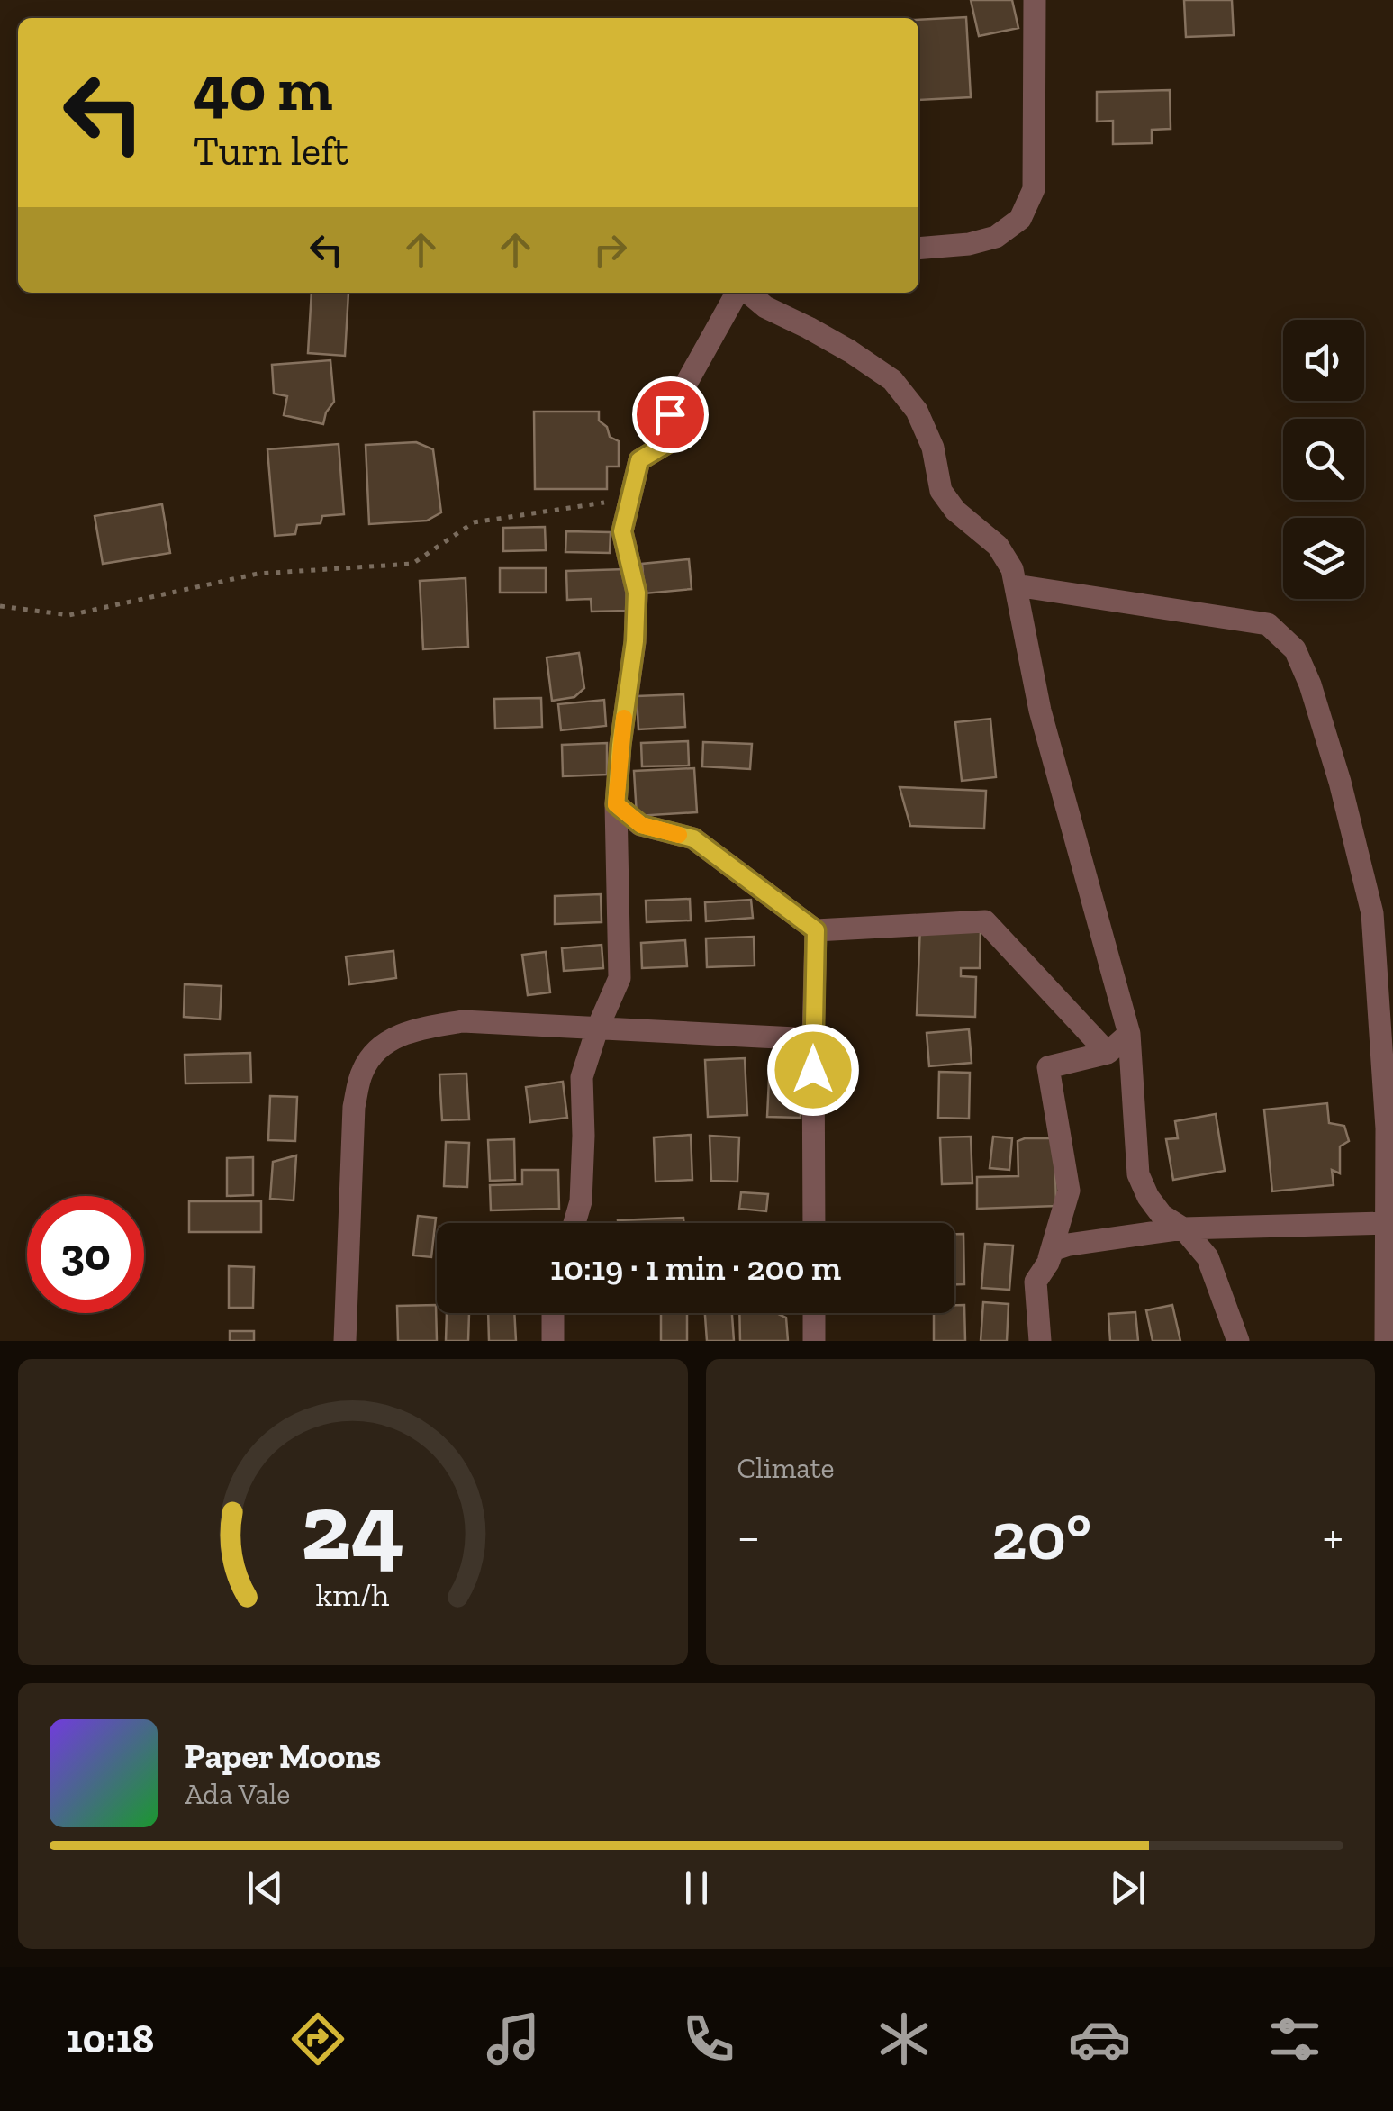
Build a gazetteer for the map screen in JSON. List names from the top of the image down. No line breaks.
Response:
{"page":{"turn":["40 m","Turn left"],"limit":"30","trip":"10:19 · 1 min · 200 m","tile":"Climate","heat":["−","20°","+"],"song":["Paper Moons","Ada Vale"],"tabs":"10:18","gauge":["24","km/h"]}}
